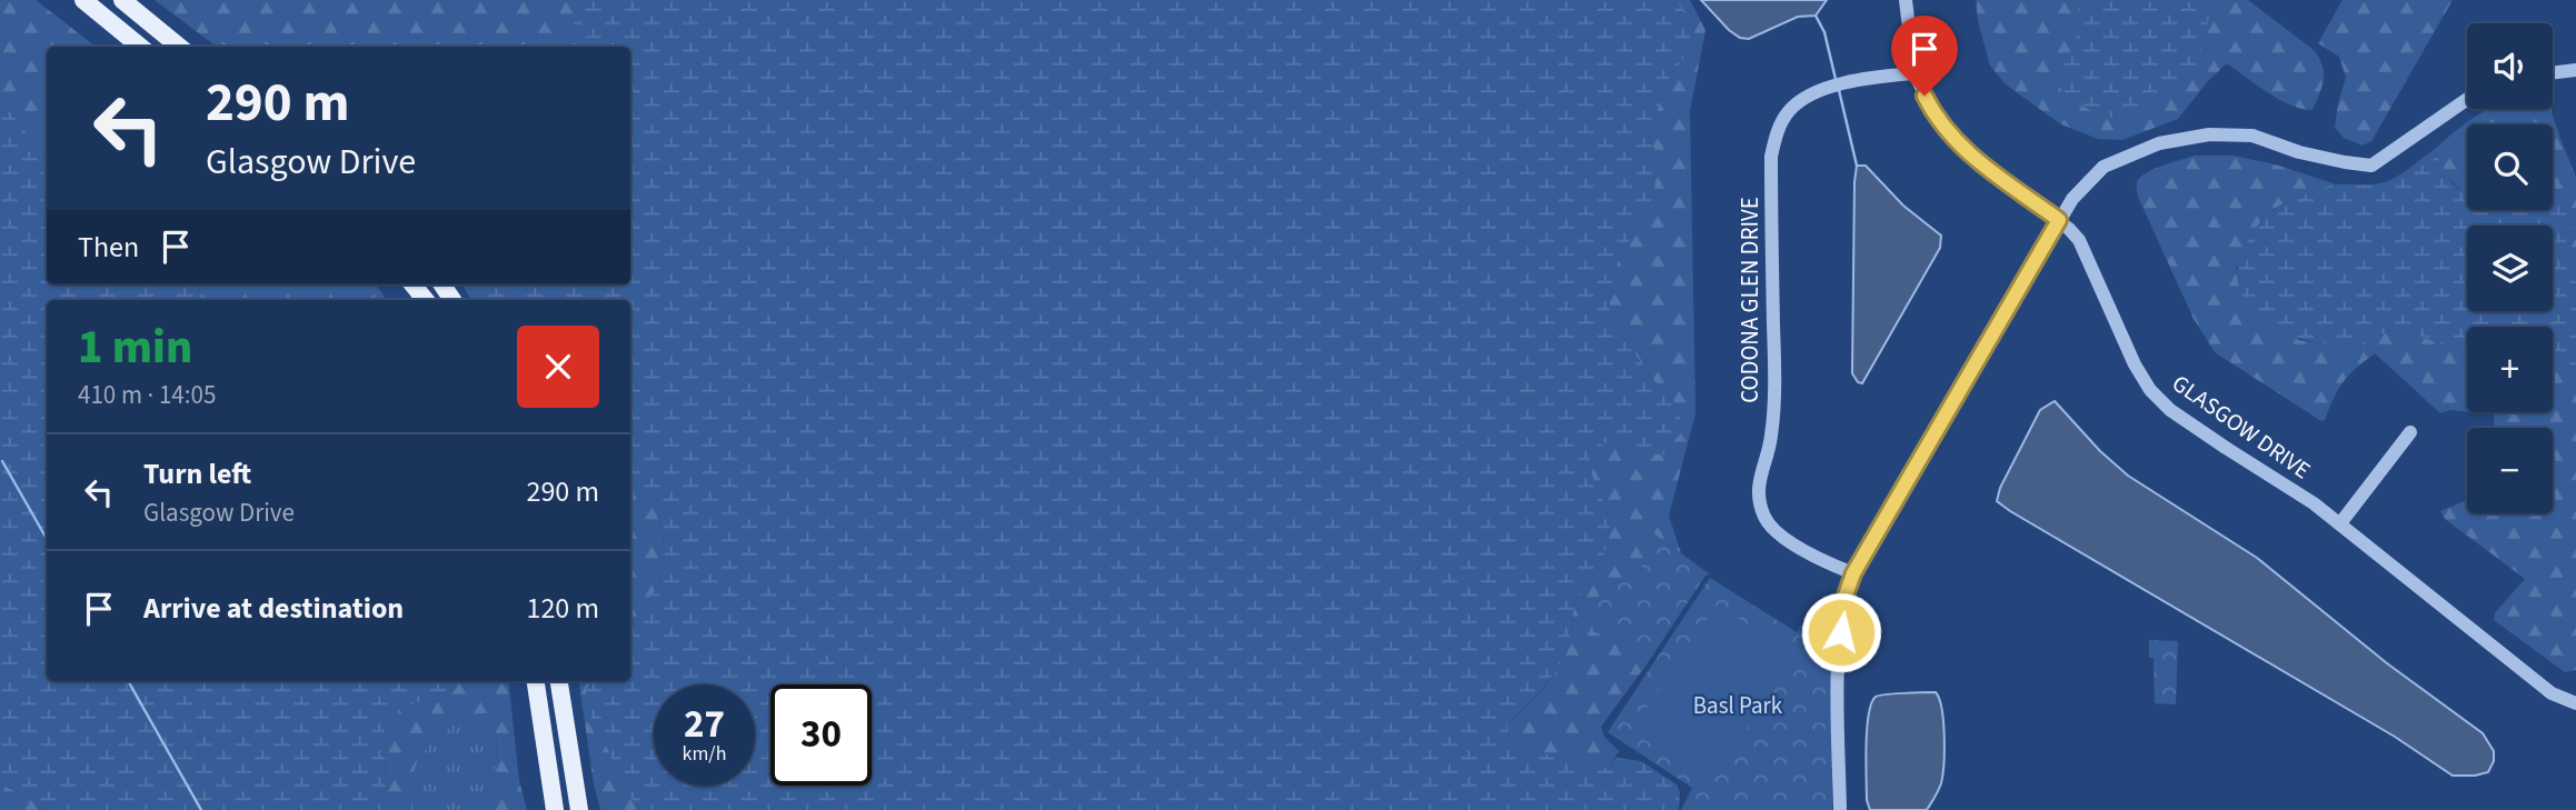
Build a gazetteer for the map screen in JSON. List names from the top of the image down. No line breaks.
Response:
{"streets":{"street":["CODONA GLEN DRIVE","GLASGOW DRIVE"]},"crossings":[["CODONA GLEN DRIVE","GLASGOW DRIVE"]],"parks":["Basl Park"],"page":{"map_buttons":["+","−"],"turn":["290 m","Glasgow Drive"],"then":"Then","heading":["1 min","410 m · 14:05"],"list":[{"name":"Turn left","note":"Glasgow Drive","value":"290 m"},{"name":"Arrive at destination","value":"120 m"}],"speed":"27 km/h","limit":"30"}}
